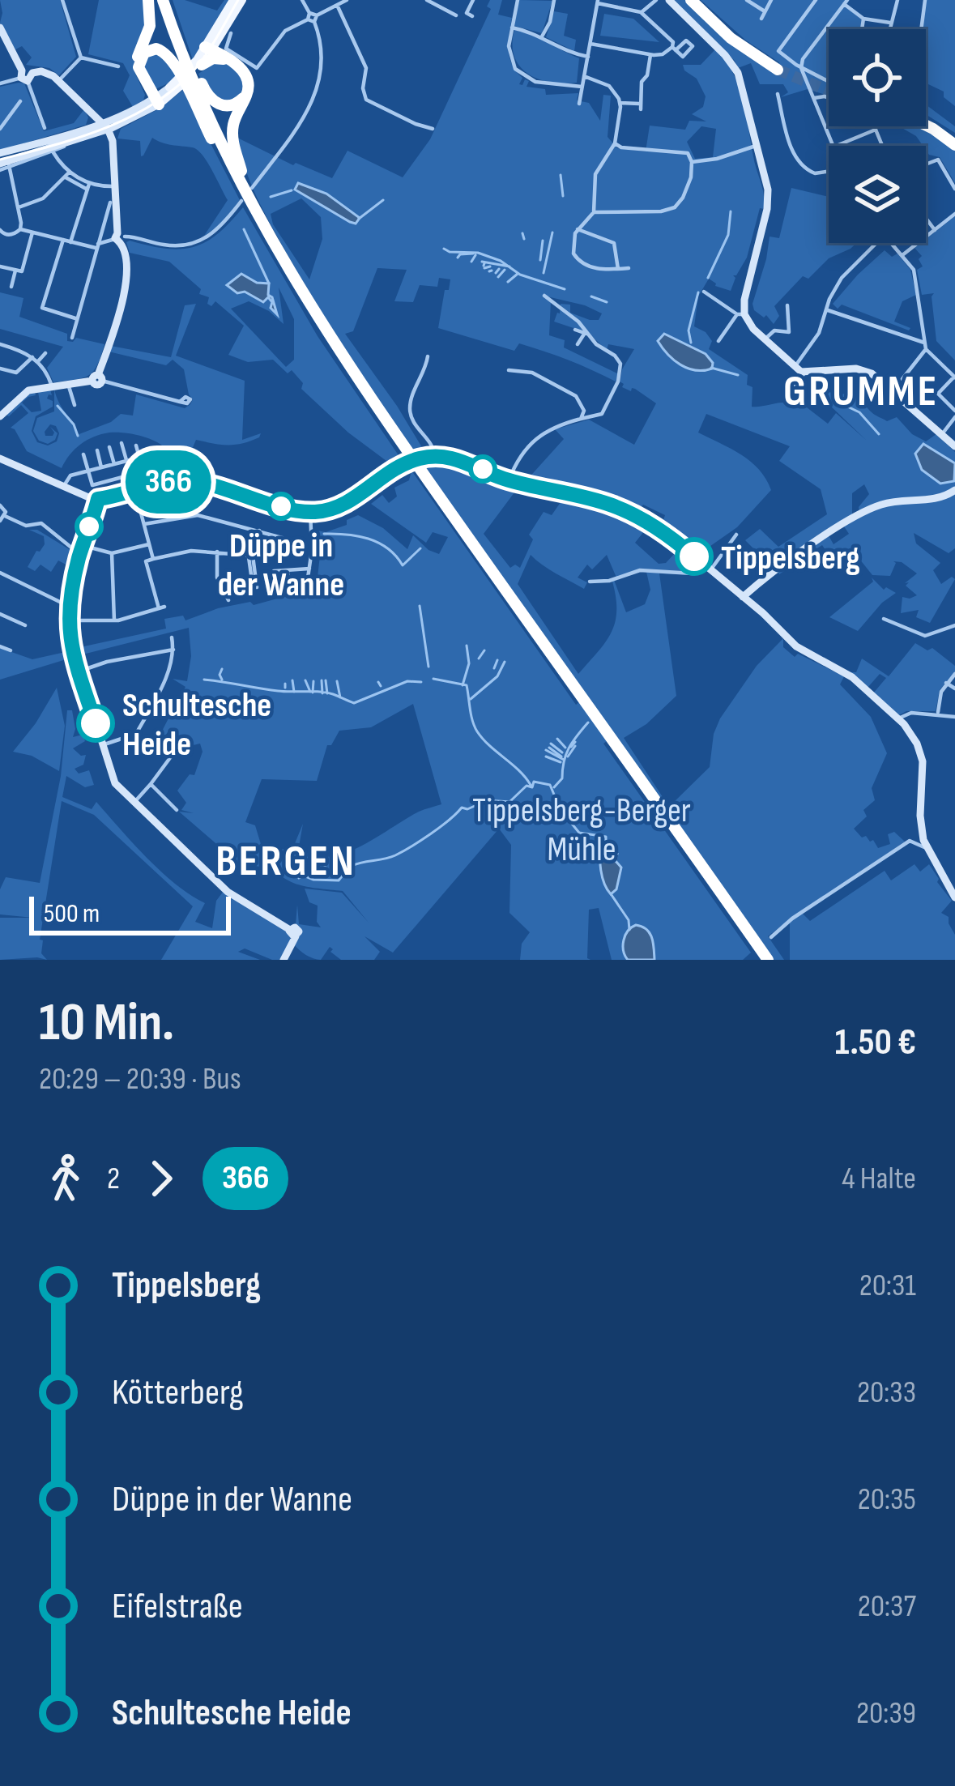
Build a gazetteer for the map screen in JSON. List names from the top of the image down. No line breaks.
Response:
{"districts":["GRUMME","BERGEN"],"parks":["Tippelsberg-Berger Mühle"],"places":["Düppe in der Wanne","Tippelsberg","Schultesche Heide"],"lines":["bus line 366"],"scale_bar":"500 m","page":{"on_map":"366","scale":"500 m","heading":["10 Min.","20:29 – 20:39 · Bus","1.50 €"],"legs":["2","366","4 Halte"],"list":[{"name":"Tippelsberg","value":"20:31"},{"name":"Kötterberg","value":"20:33"},{"name":"Düppe in der Wanne","value":"20:35"},{"name":"Eifelstraße","value":"20:37"},{"name":"Schultesche Heide","value":"20:39"}]}}
